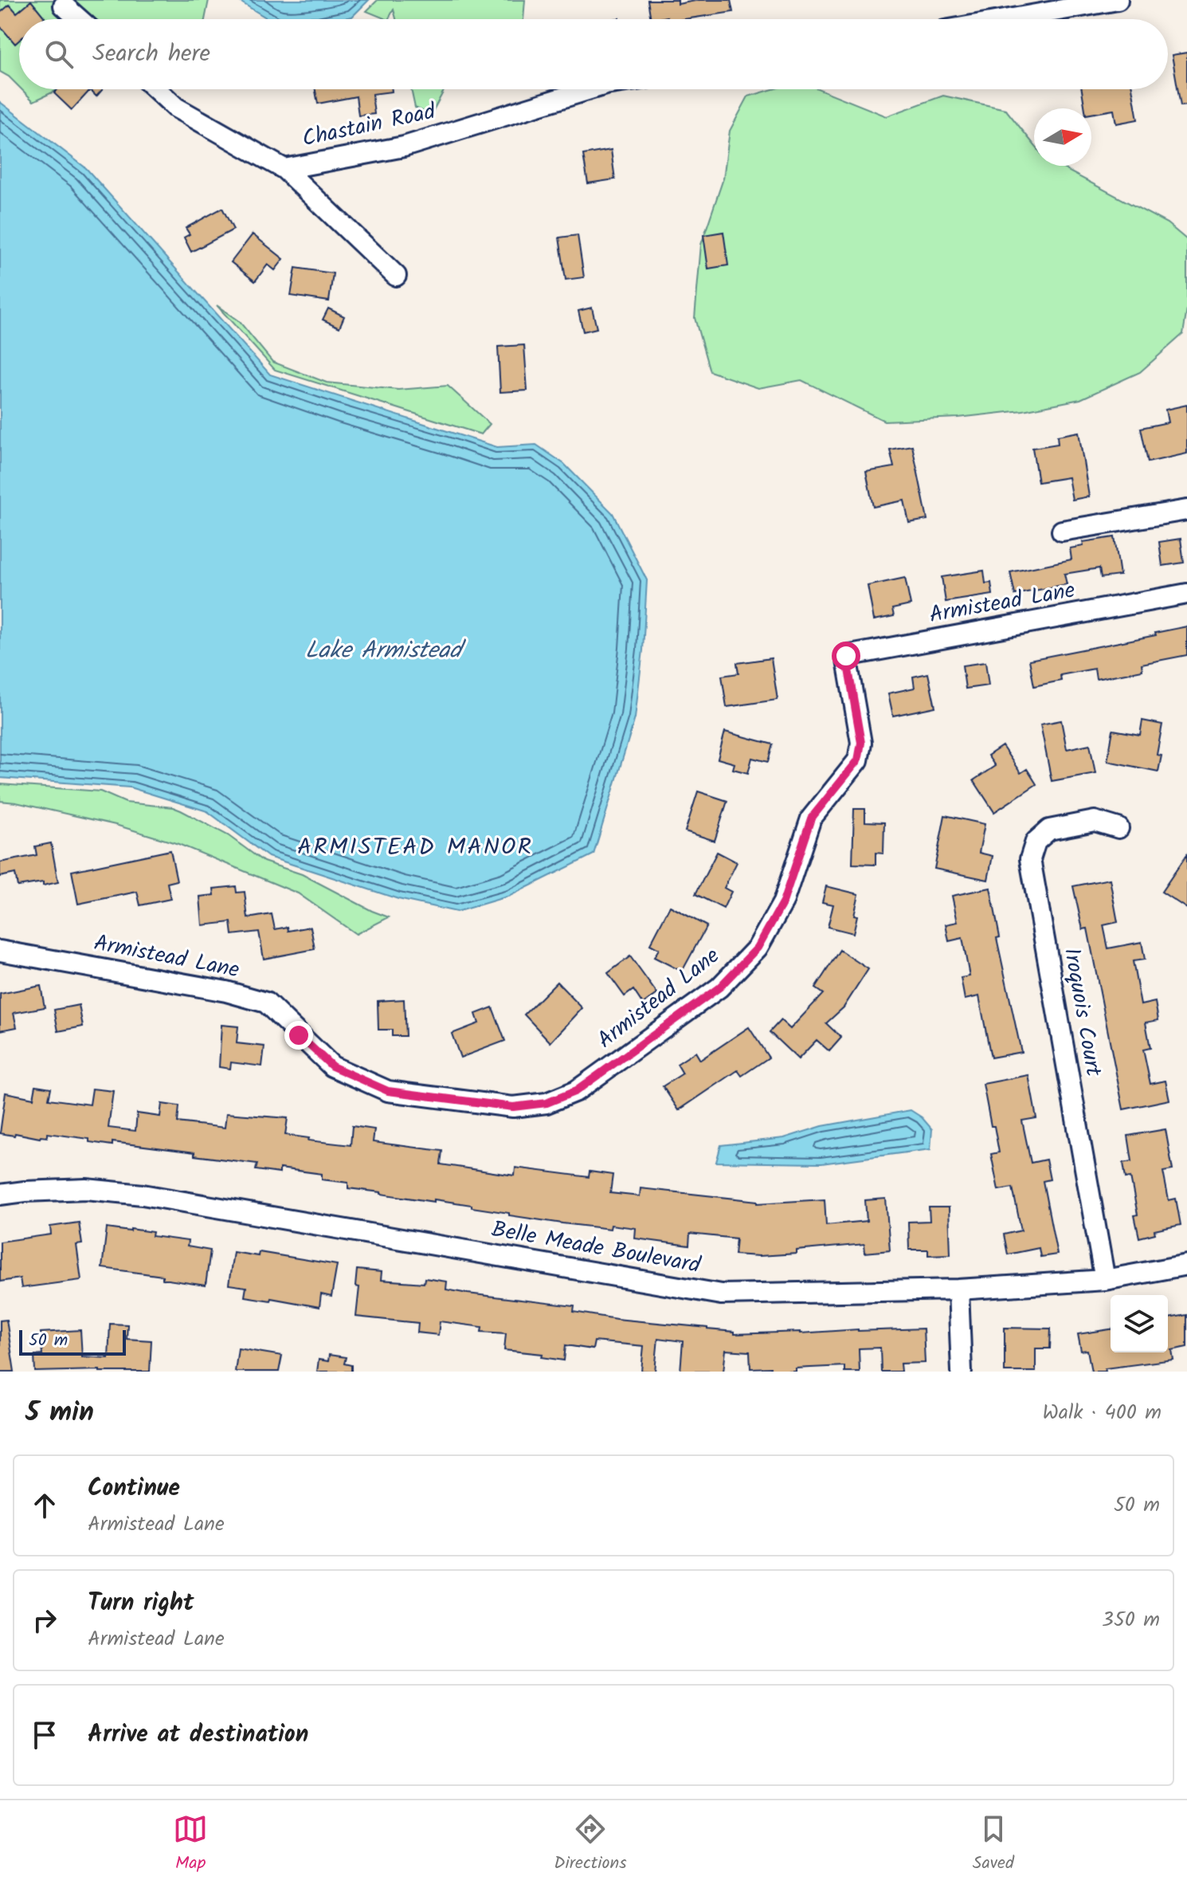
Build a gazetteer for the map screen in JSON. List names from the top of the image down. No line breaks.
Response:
{"streets":{"street":["Chastain Road","Armistead Lane","Iroquois Court","Belle Meade Boulevard"]},"crossings":[["Iroquois Court","Belle Meade Boulevard"]],"districts":["ARMISTEAD MANOR"],"water":["Lake Armistead"],"scale_bar":"50 m","north":"right","page":{"search":"Search here","scale":"50 m","heading":["5 min","Walk · 400 m"],"list":[["Continue","Armistead Lane","50 m"],["Turn right","Armistead Lane","350 m"],"Arrive at destination"],"nav":["Map","Directions","Saved"]}}
